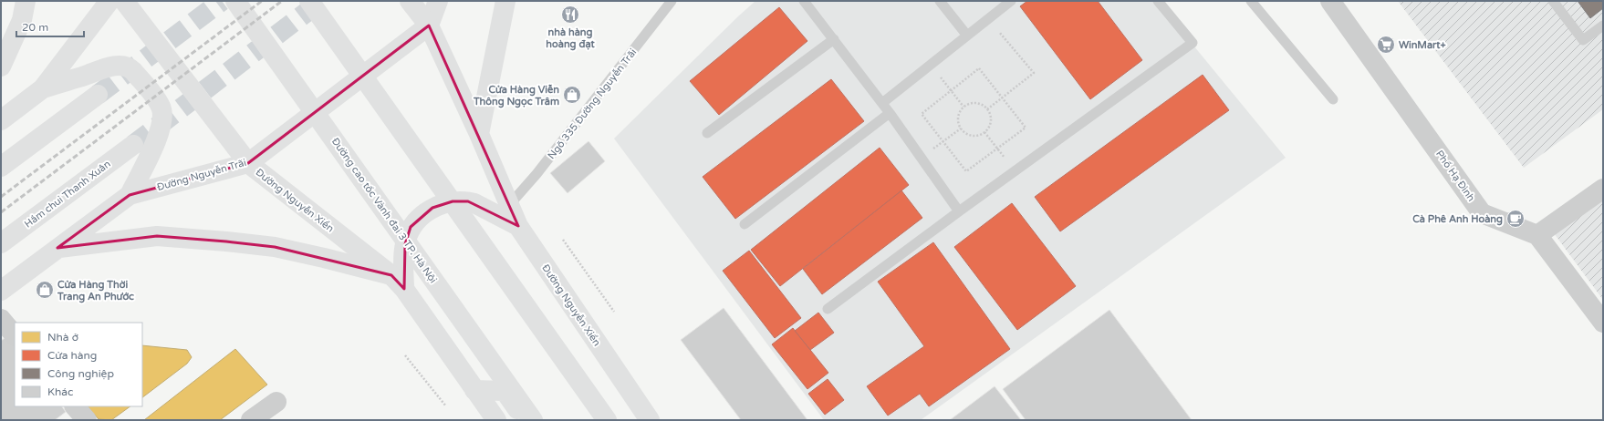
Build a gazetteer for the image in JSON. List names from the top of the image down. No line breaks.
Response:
{"streets":{"main road":["Đường Nguyễn Trãi","Hầm chui Thanh Xuân","Đường Nguyễn Xiển","Đường cao tốc Vành đai 3 TP. Hà Nội"],"street":["Phố Hạ Đình"],"lane":["Ngõ 335 Đường Nguyễn Trãi"]},"crossings":[["Ngõ 335 Đường Nguyễn Trãi","Đường Nguyễn Xiển"],["Đường Nguyễn Trãi","Đường Nguyễn Xiển"]],"places":{"restaurant":["nhà hàng hoàng đạt"],"supermarket":["WinMart+"],"shop":["Cửa Hàng Viễn Thông Ngọc Trâm","Cửa Hàng Thời Trang An Phước"],"cafe":["Cà Phê Anh Hoàng"]},"legend":["Nhà ở","Cửa hàng","Công nghiệp","Khác"],"scale_bar":"20 m"}
